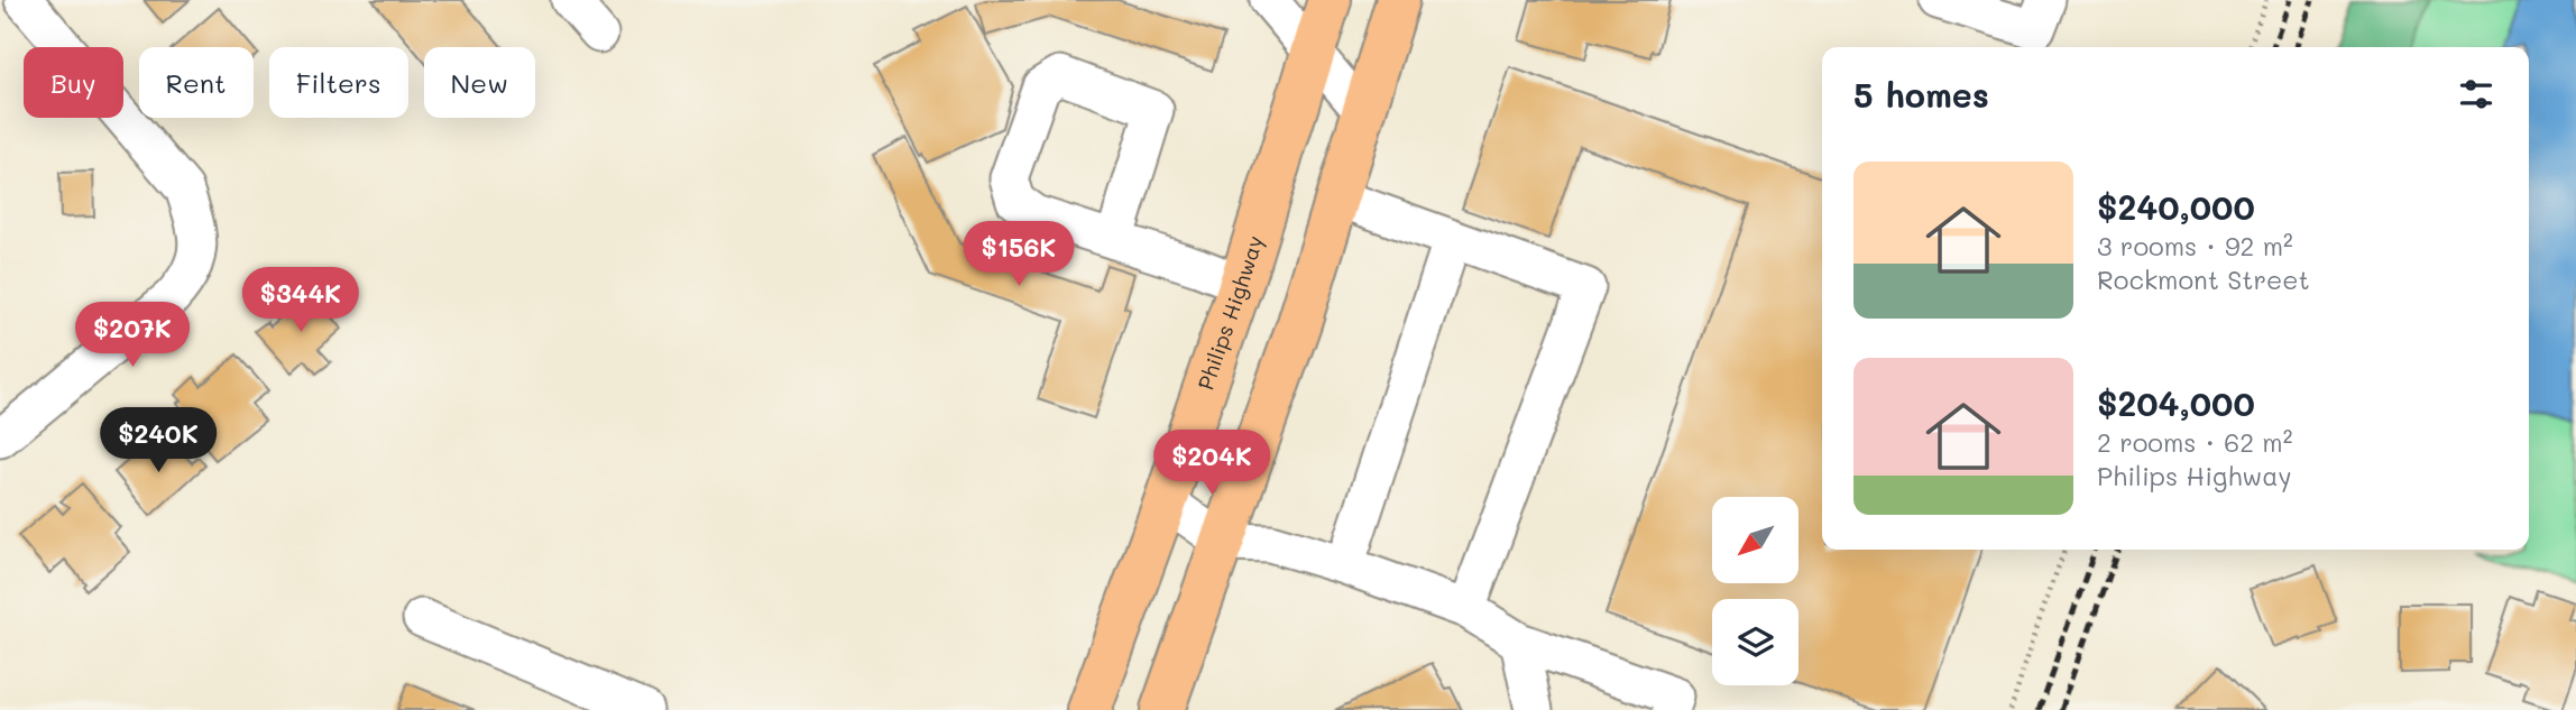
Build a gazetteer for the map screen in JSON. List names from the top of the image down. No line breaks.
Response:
{"streets":{"main road":["Philips Highway"]},"north":"bottom left","page":{"chip":["Buy","Rent","Filters","New"],"heading":"5 homes","list":[{"name":"$240,000","note":"3 rooms · 92 m² · Rockmont Street"},{"name":"$204,000","note":"2 rooms · 62 m² · Philips Highway"}],"price":["$156K","$344K","$207K","$240K","$204K"]}}
